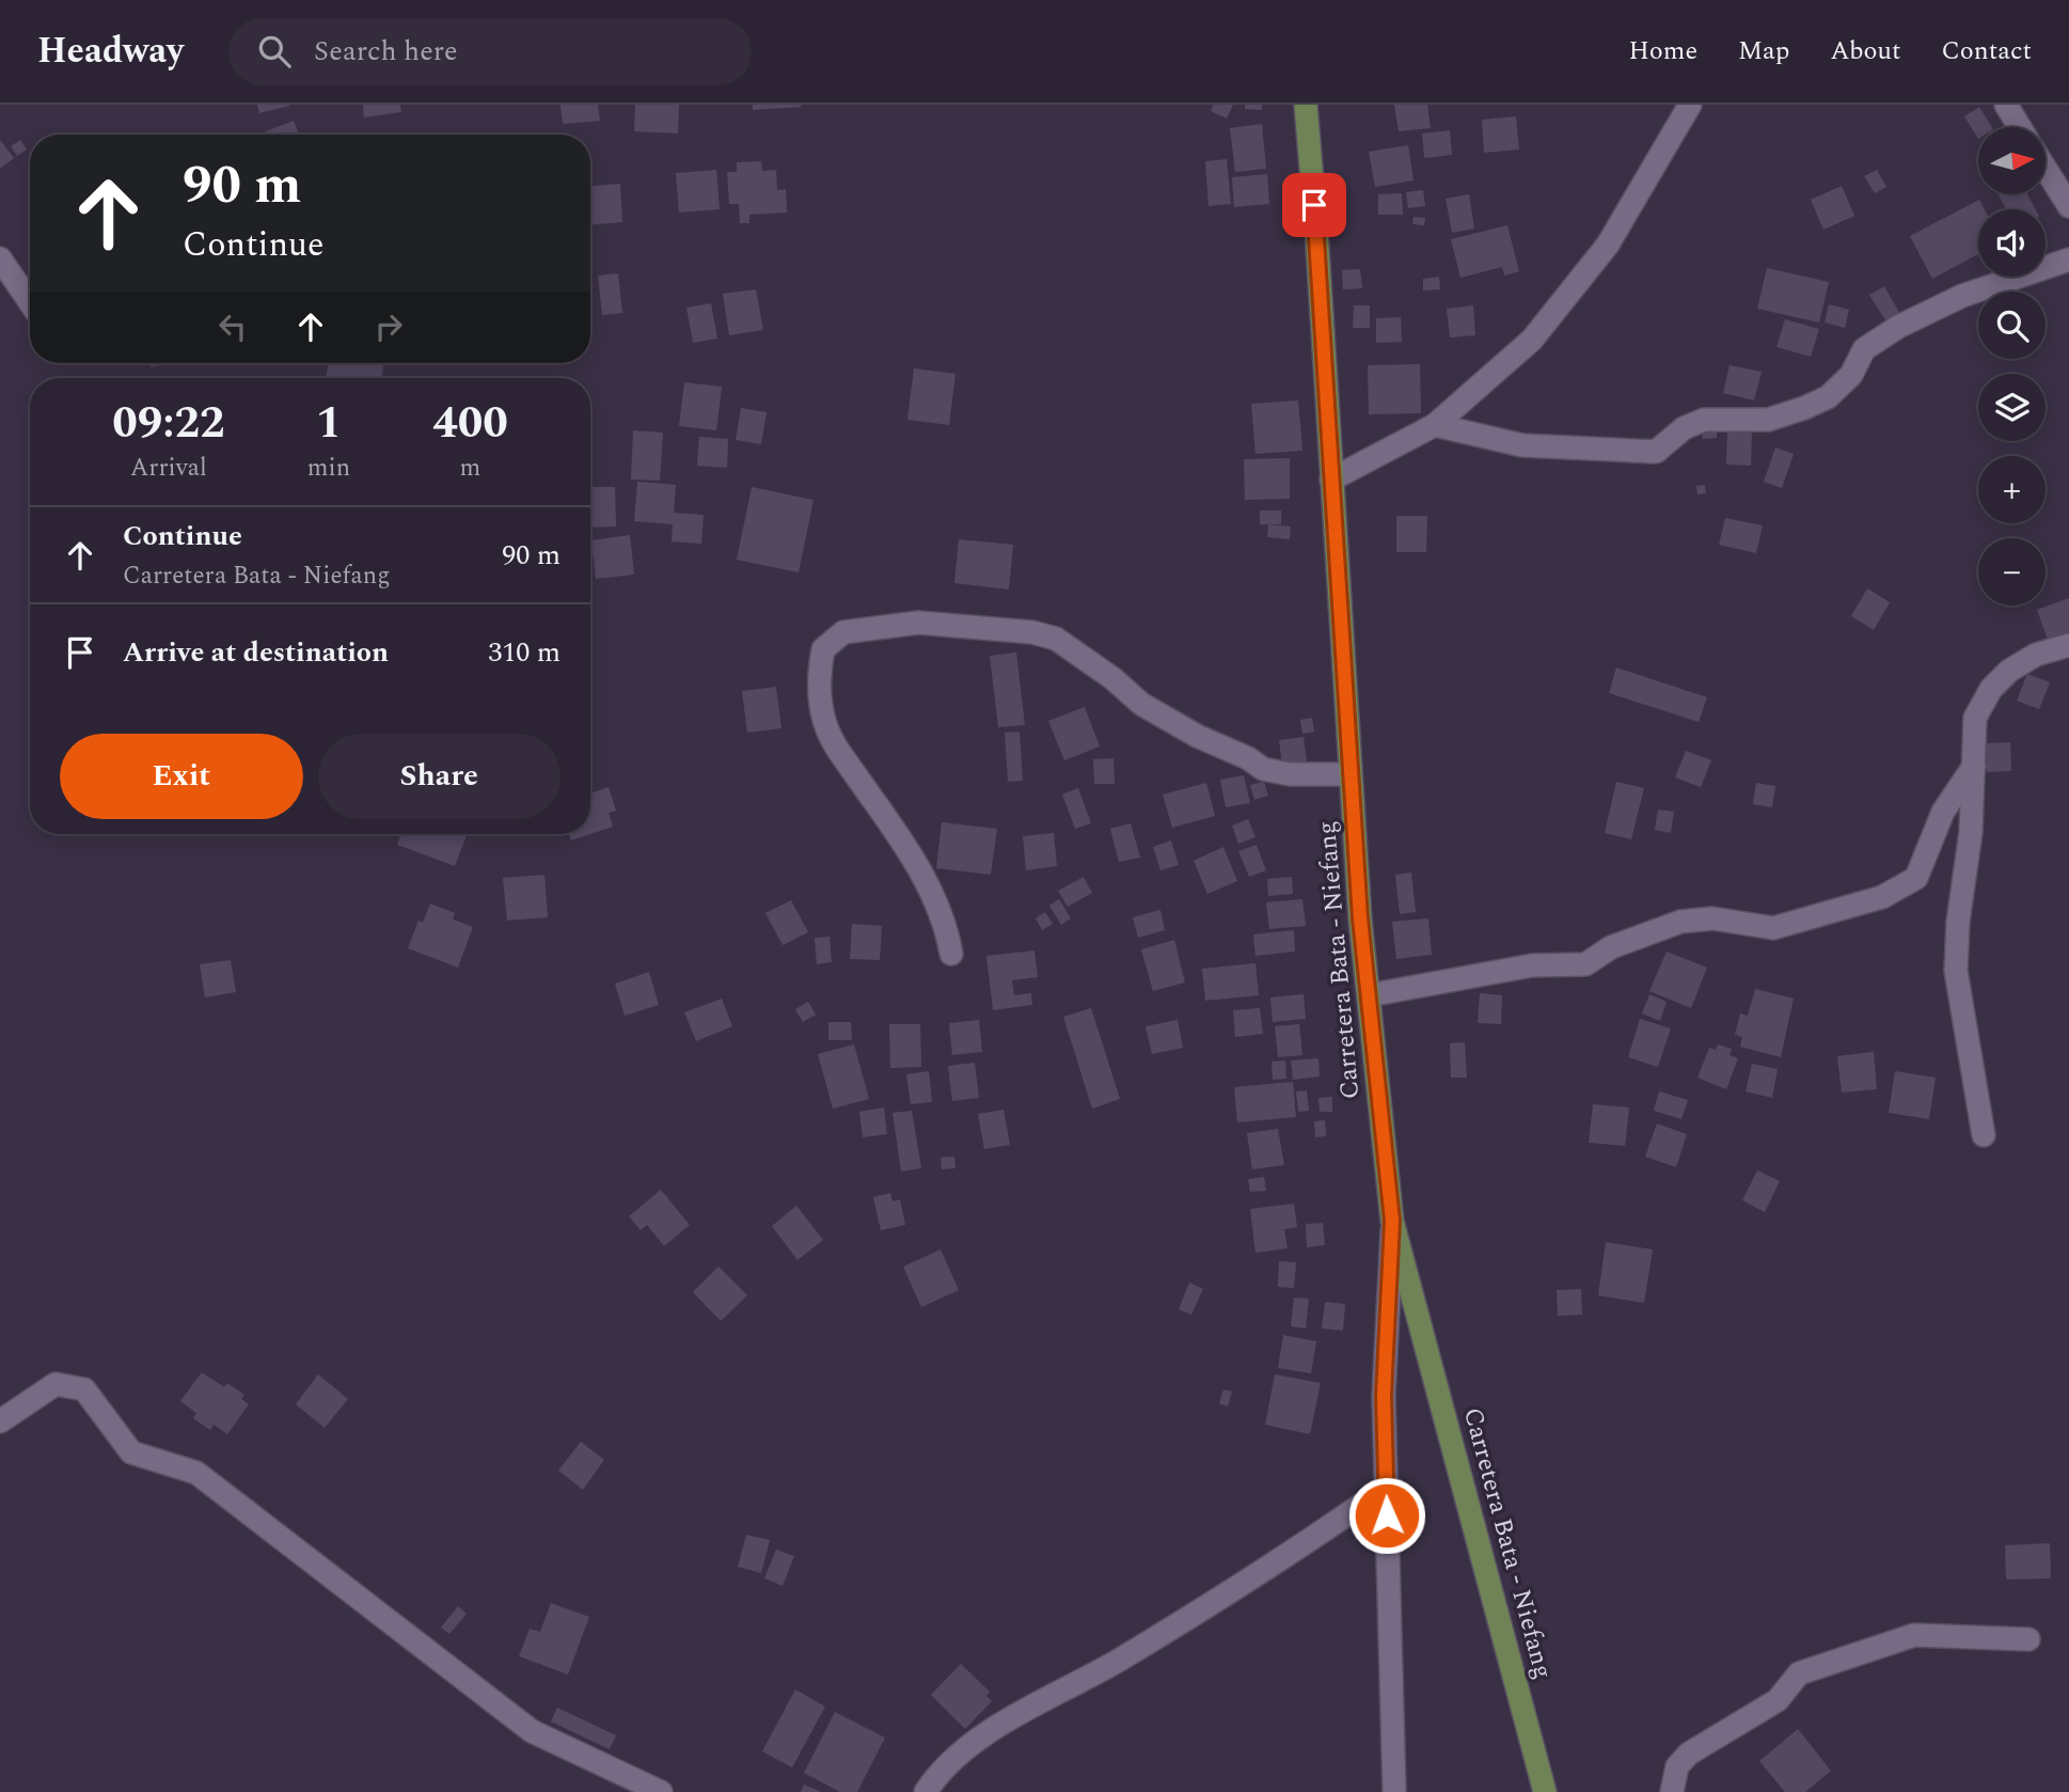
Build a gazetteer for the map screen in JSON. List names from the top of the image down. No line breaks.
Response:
{"streets":{"main road":["Carretera Bata - Niefang"]},"north":"right","page":{"header":"Headway","search":"Search here","nav":["Home","Map","About","Contact"],"map_buttons":["+","−"],"turn":["90 m","Continue"],"eta":["09:22","Arrival","1","min","400","m"],"list":[{"name":"Continue","note":"Carretera Bata - Niefang","value":"90 m"},{"name":"Arrive at destination","value":"310 m"}],"buttons":["Exit","Share"]}}
